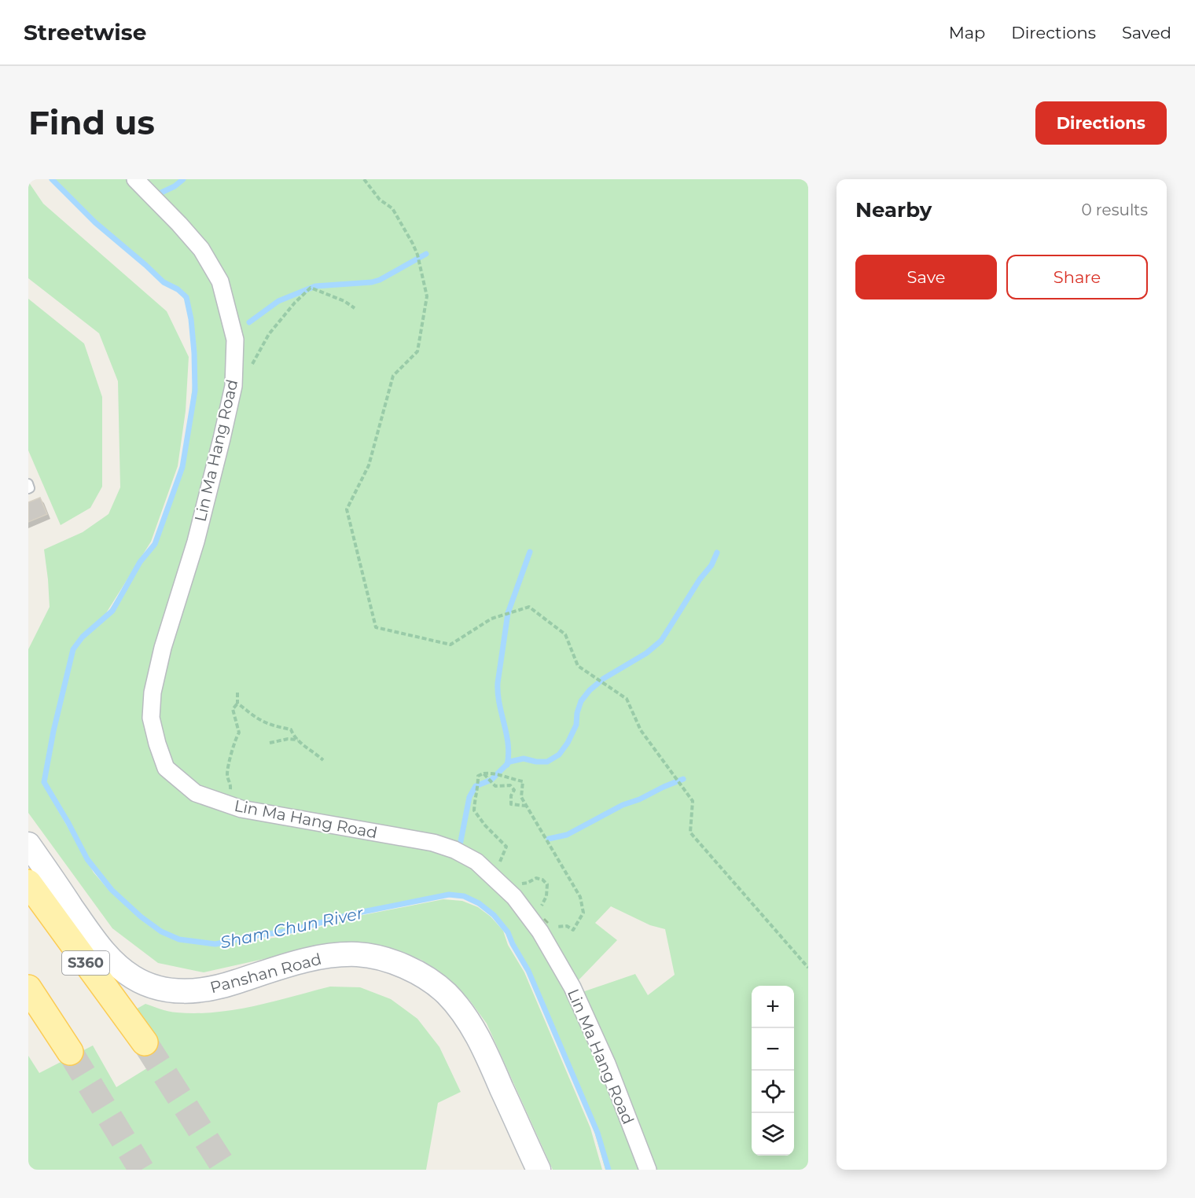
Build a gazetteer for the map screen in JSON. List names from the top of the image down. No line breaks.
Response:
{"streets":{"main road":["S360","Panshan Road"],"street":["Lin Ma Hang Road"]},"water":["Sham Chun River"],"page":{"header":"Streetwise","nav":["Map","Directions","Saved"],"buttons":["Directions",["Save","Share"]],"title":"Find us","heading":["Nearby","0 results"],"map_buttons":["+","−"]}}
